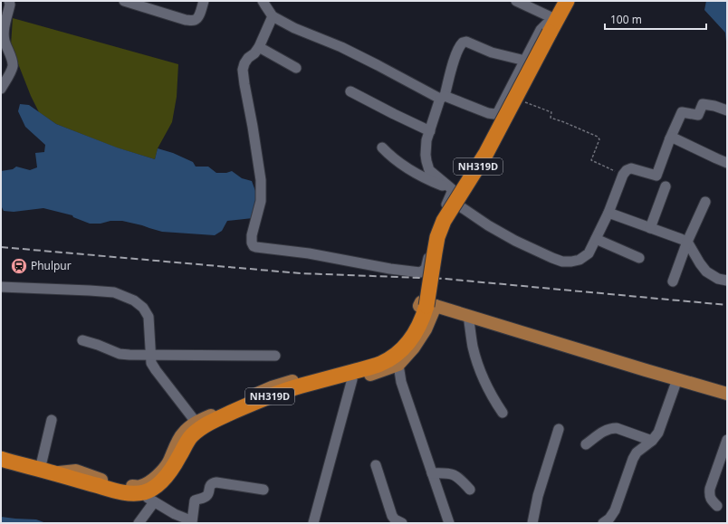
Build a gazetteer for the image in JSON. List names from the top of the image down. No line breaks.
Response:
{"streets":{"highway":["NH319D"]},"places":{"station":["Phulpur"]},"scale_bar":"100 m"}
